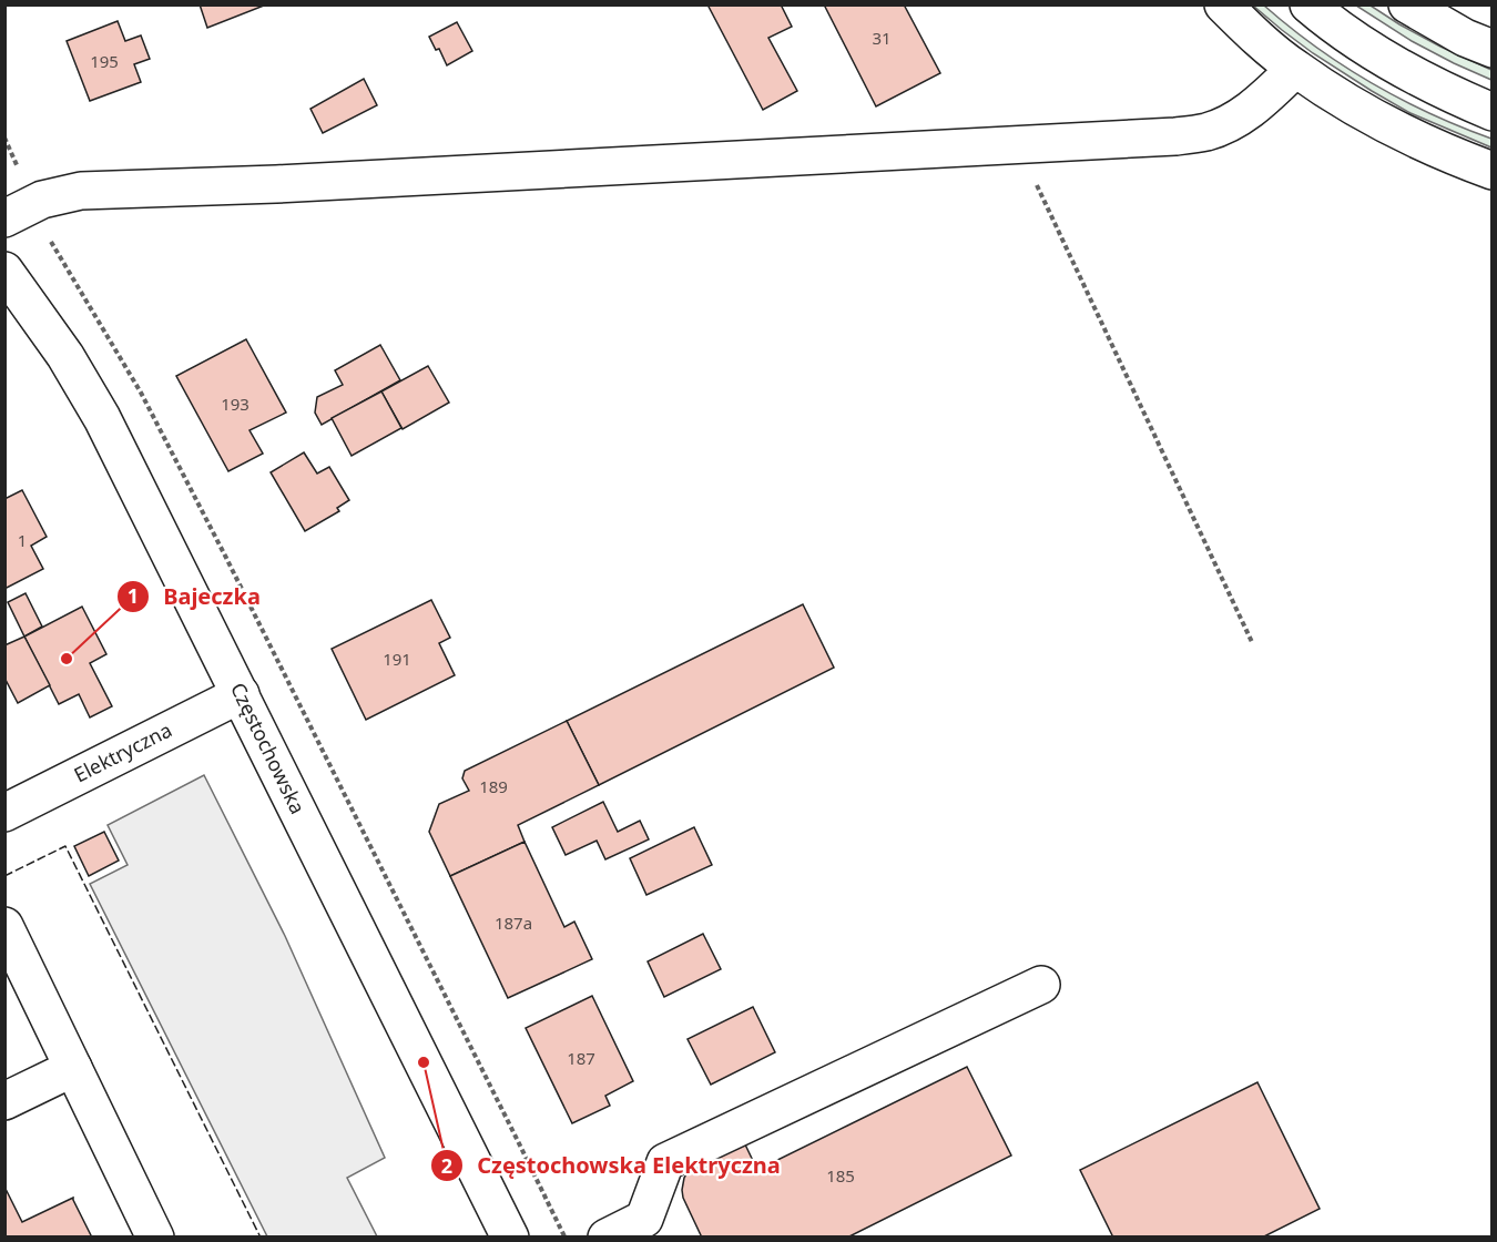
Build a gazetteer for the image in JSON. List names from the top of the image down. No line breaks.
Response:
{"streets":{"main road":["Częstochowska","Elektryczna"]},"crossings":[["Częstochowska","Elektryczna"]],"places":["Bajeczka","Częstochowska Elektryczna"],"house_numbers":["31","195","193","1","191","189","187a","187","185"]}
